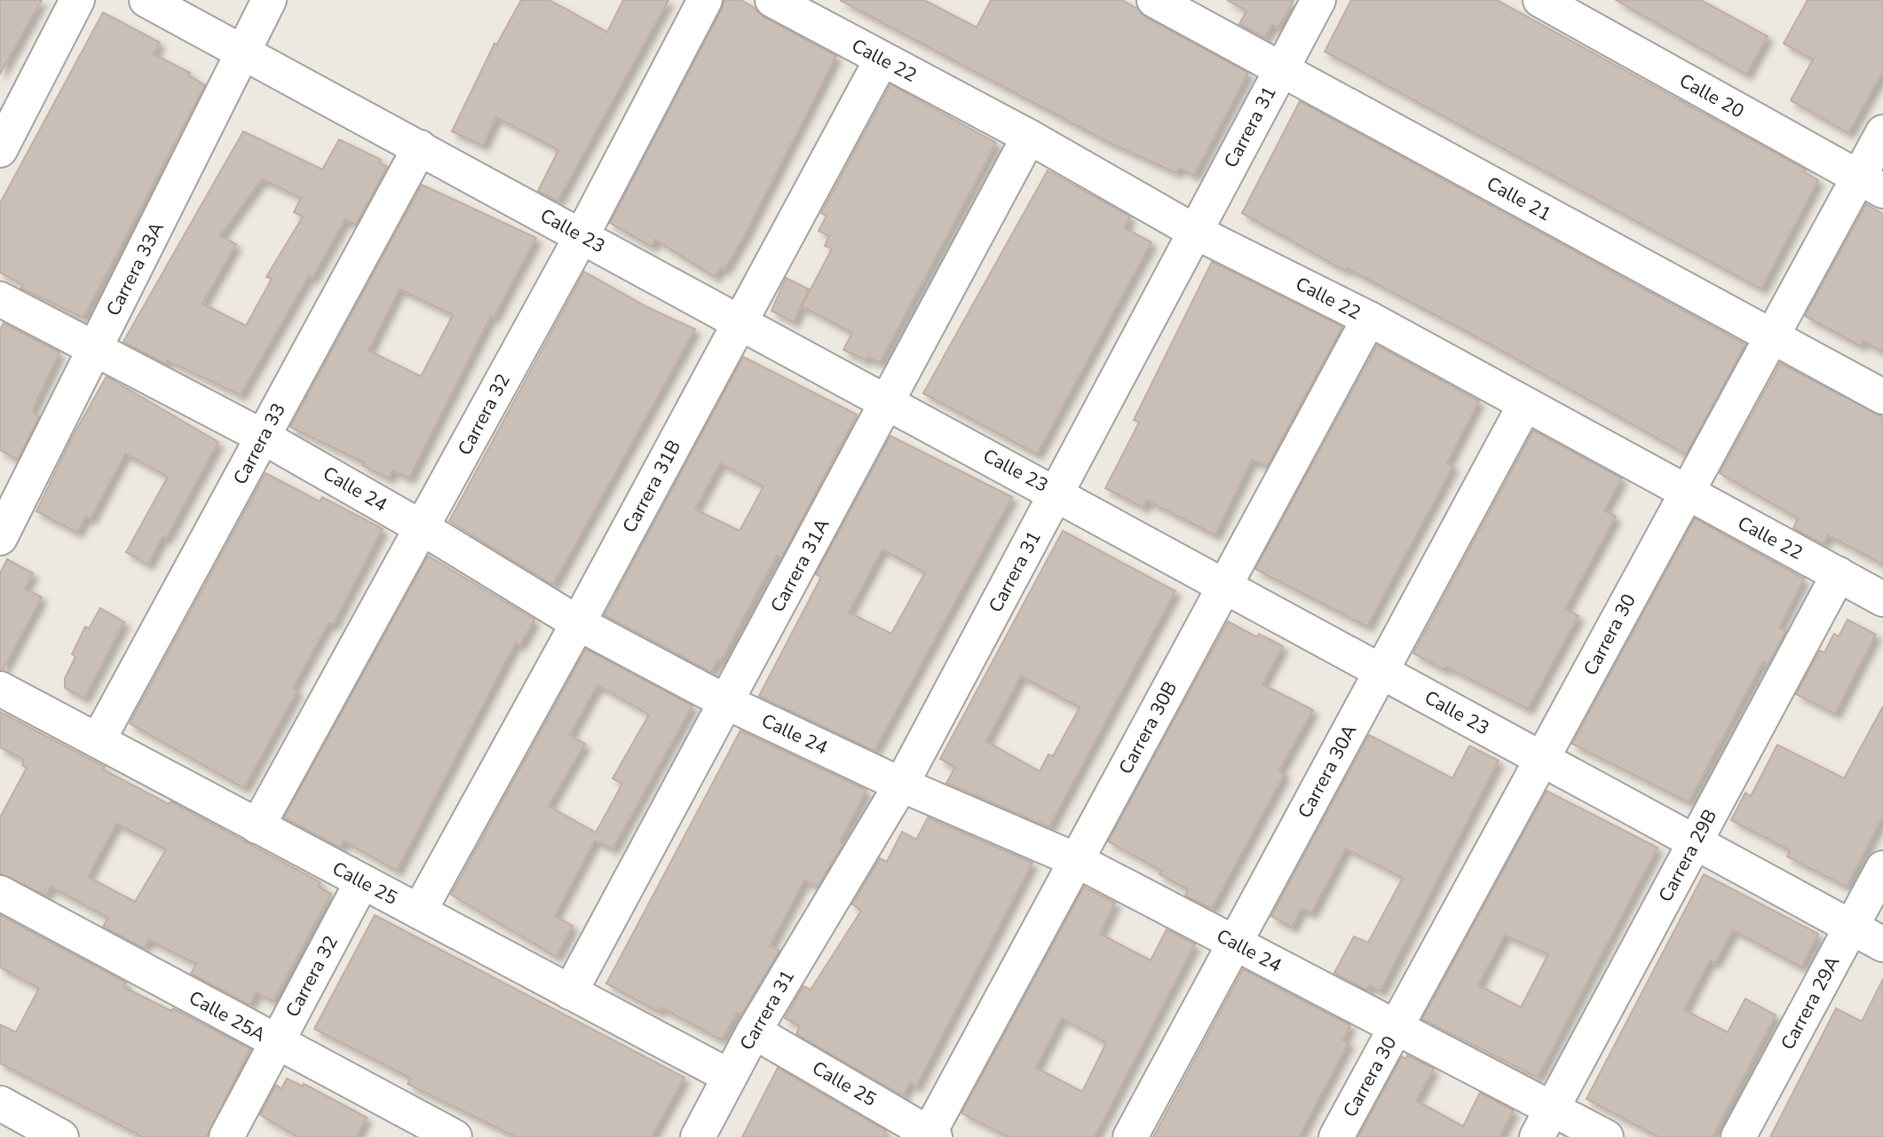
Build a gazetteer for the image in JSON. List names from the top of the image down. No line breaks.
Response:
{"streets":{"street":["Calle 22","Calle 20","Carrera 31","Calle 21","Calle 23","Carrera 33A","Carrera 32","Carrera 33","Carrera 31B","Calle 24","Carrera 31A","Carrera 30","Carrera 30B","Carrera 30A","Carrera 29B","Calle 25","Carrera 29A","Calle 25A"]},"crossings":[["Calle 22","Carrera 31"],["Calle 22","Carrera 31B"],["Calle 22","Carrera 31A"],["Calle 22","Carrera 30"],["Calle 22","Carrera 30B"],["Calle 22","Carrera 30A"],["Calle 22","Carrera 29B"],["Calle 20","Carrera 30"],["Carrera 31","Calle 21"],["Carrera 31","Calle 23"],["Carrera 31","Calle 24"],["Carrera 31","Calle 25"],["Calle 21","Carrera 30"],["Calle 23","Carrera 33A"],["Calle 23","Carrera 32"],["Calle 23","Carrera 33"],["Calle 23","Carrera 31B"],["Calle 23","Carrera 31A"],["Calle 23","Carrera 30"],["Calle 23","Carrera 30B"],["Calle 23","Carrera 30A"],["Calle 23","Carrera 29B"],["Calle 23","Carrera 29A"],["Carrera 33A","Calle 24"],["Carrera 32","Calle 24"],["Carrera 32","Calle 25"],["Carrera 32","Calle 25A"],["Carrera 33","Calle 24"],["Carrera 33","Calle 25"],["Carrera 31B","Calle 24"],["Carrera 31B","Calle 25"],["Calle 24","Carrera 31A"],["Calle 24","Carrera 30"],["Calle 24","Carrera 30B"],["Calle 24","Carrera 30A"],["Calle 24","Carrera 29B"],["Carrera 31A","Calle 25"],["Carrera 30B","Calle 25"]]}
